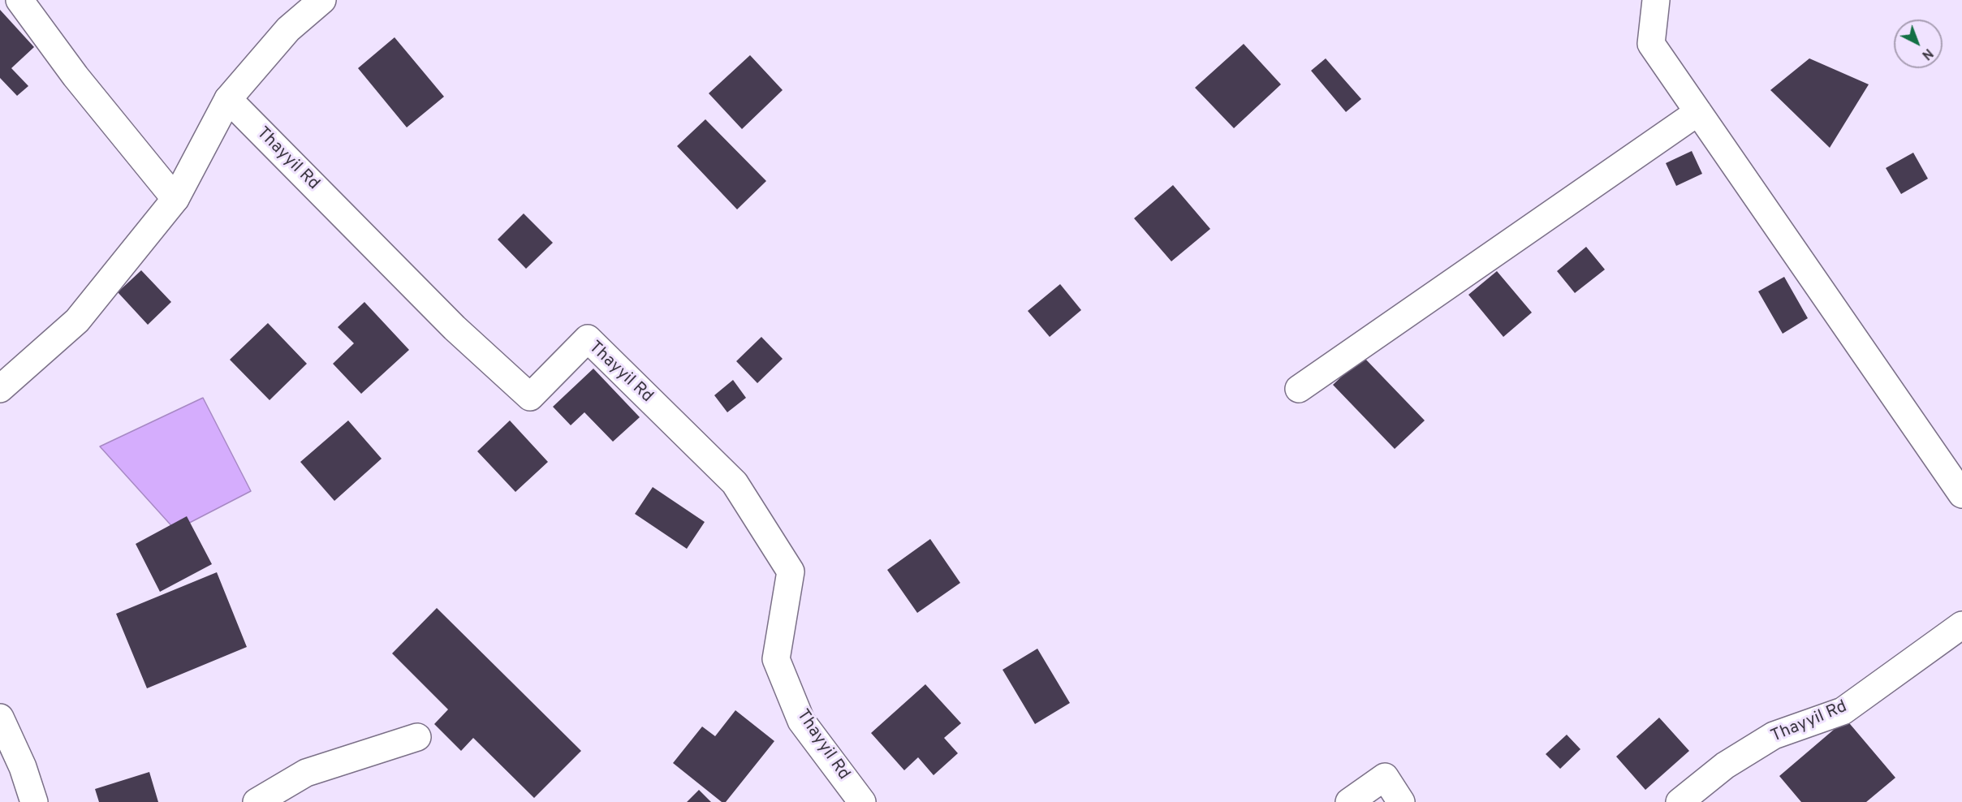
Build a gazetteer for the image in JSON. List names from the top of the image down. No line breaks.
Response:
{"streets":{"street":["Thayyil Rd"]},"north":"bottom right"}
